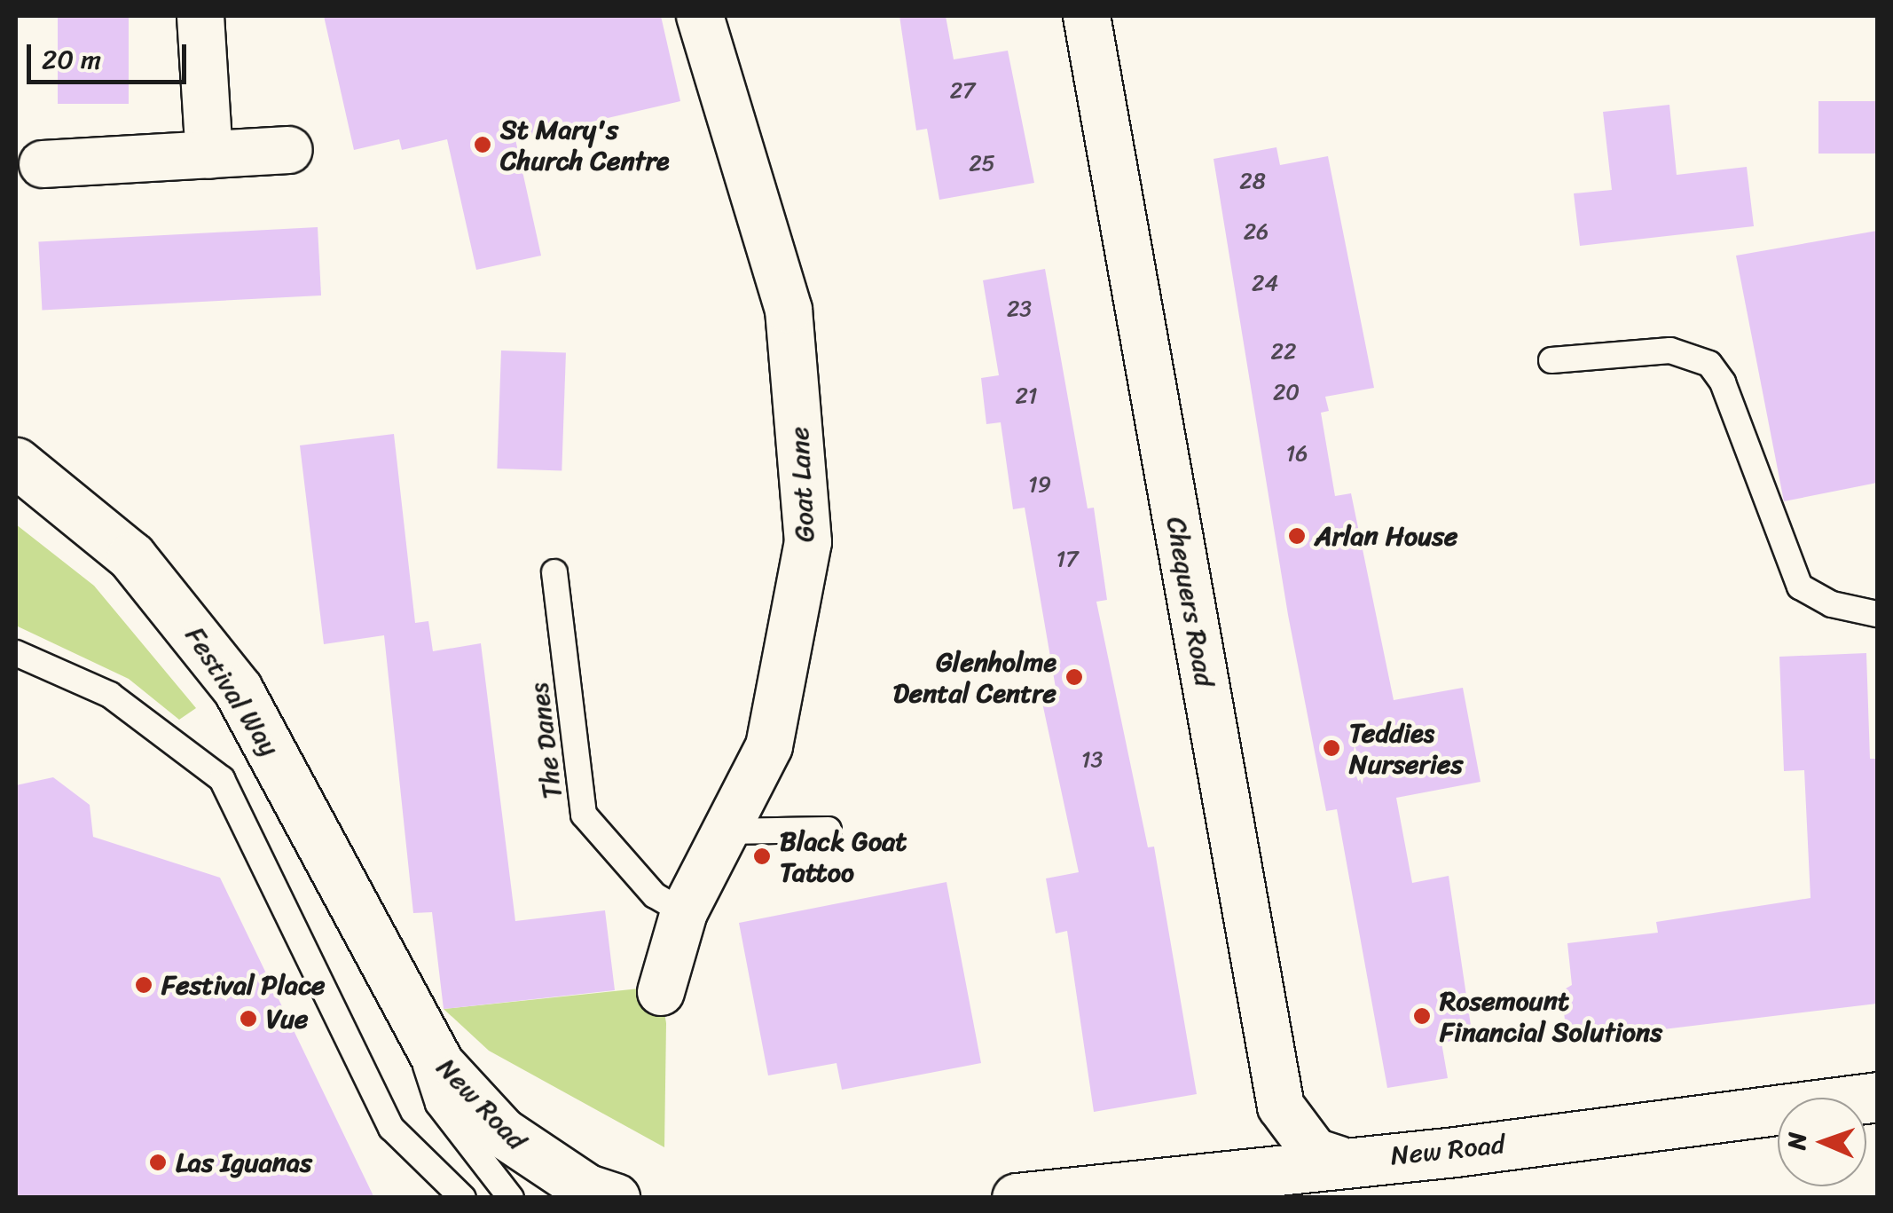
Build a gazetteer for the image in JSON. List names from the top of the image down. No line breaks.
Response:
{"streets":{"street":["Goat Lane","Chequers Road","Festival Way","New Road"],"lane":["The Danes"]},"crossings":[["Goat Lane","The Danes"],["Chequers Road","New Road"],["Festival Way","New Road"]],"places":["St Mary's Church Centre","Arlan House","Glenholme Dental Centre","Teddies Nurseries","Black Goat Tattoo","Festival Place","Rosemount Financial Solutions","Vue","Las Iguanas"],"house_numbers":["27","25","28","26","24","23","22","20","21","16","19","17","13"],"scale_bar":"20 m","north":"left"}
